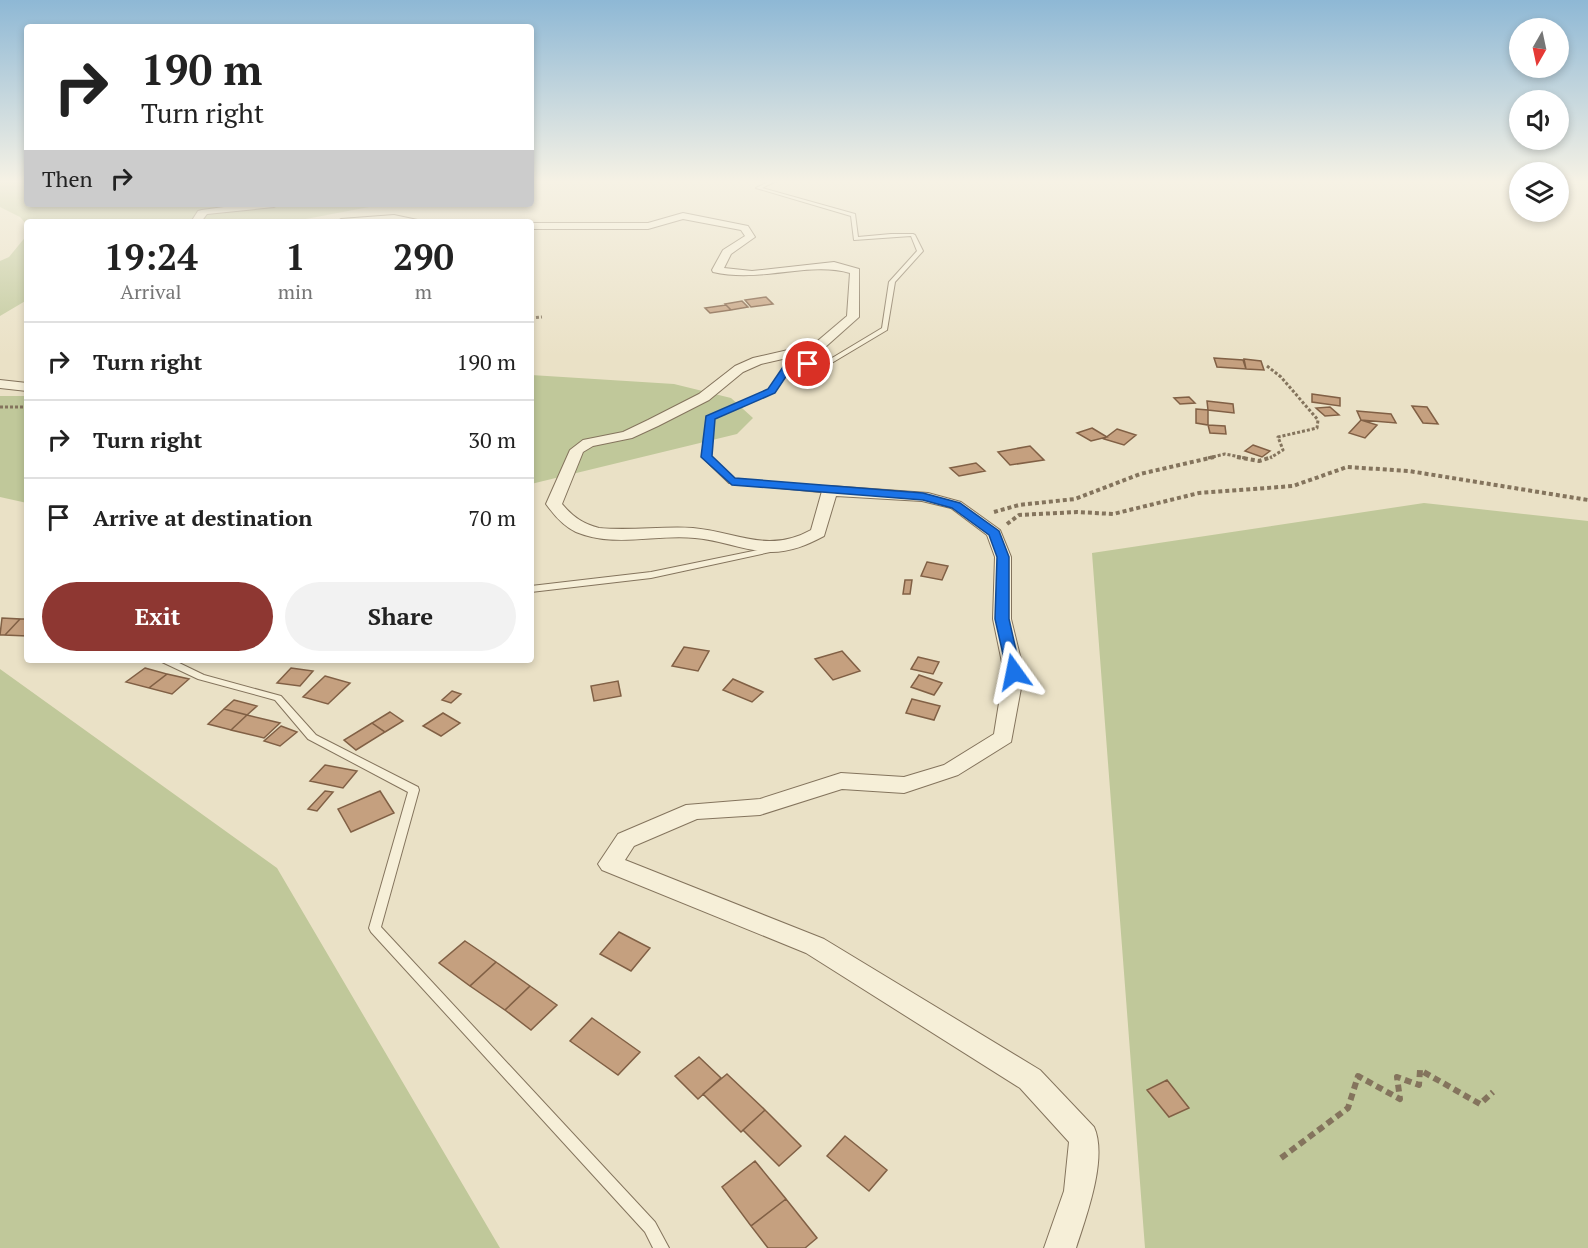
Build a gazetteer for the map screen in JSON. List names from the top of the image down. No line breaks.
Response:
{"north":"bottom","page":{"turn":["190 m","Turn right"],"then":"Then","eta":["19:24","Arrival","1","min","290","m"],"list":[{"name":"Turn right","value":"190 m"},{"name":"Turn right","value":"30 m"},{"name":"Arrive at destination","value":"70 m"}],"buttons":["Exit","Share"]}}
